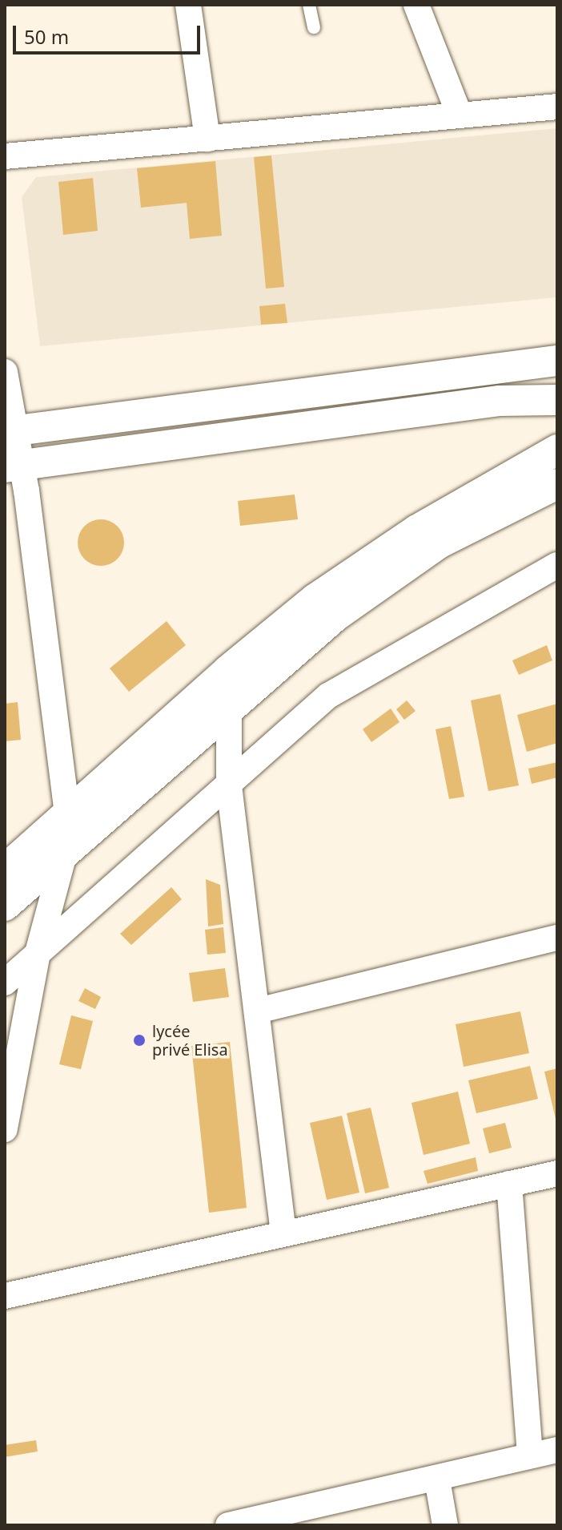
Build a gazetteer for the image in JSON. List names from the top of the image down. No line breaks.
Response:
{"places":["lycée privé Elisa"],"scale_bar":"50 m"}
